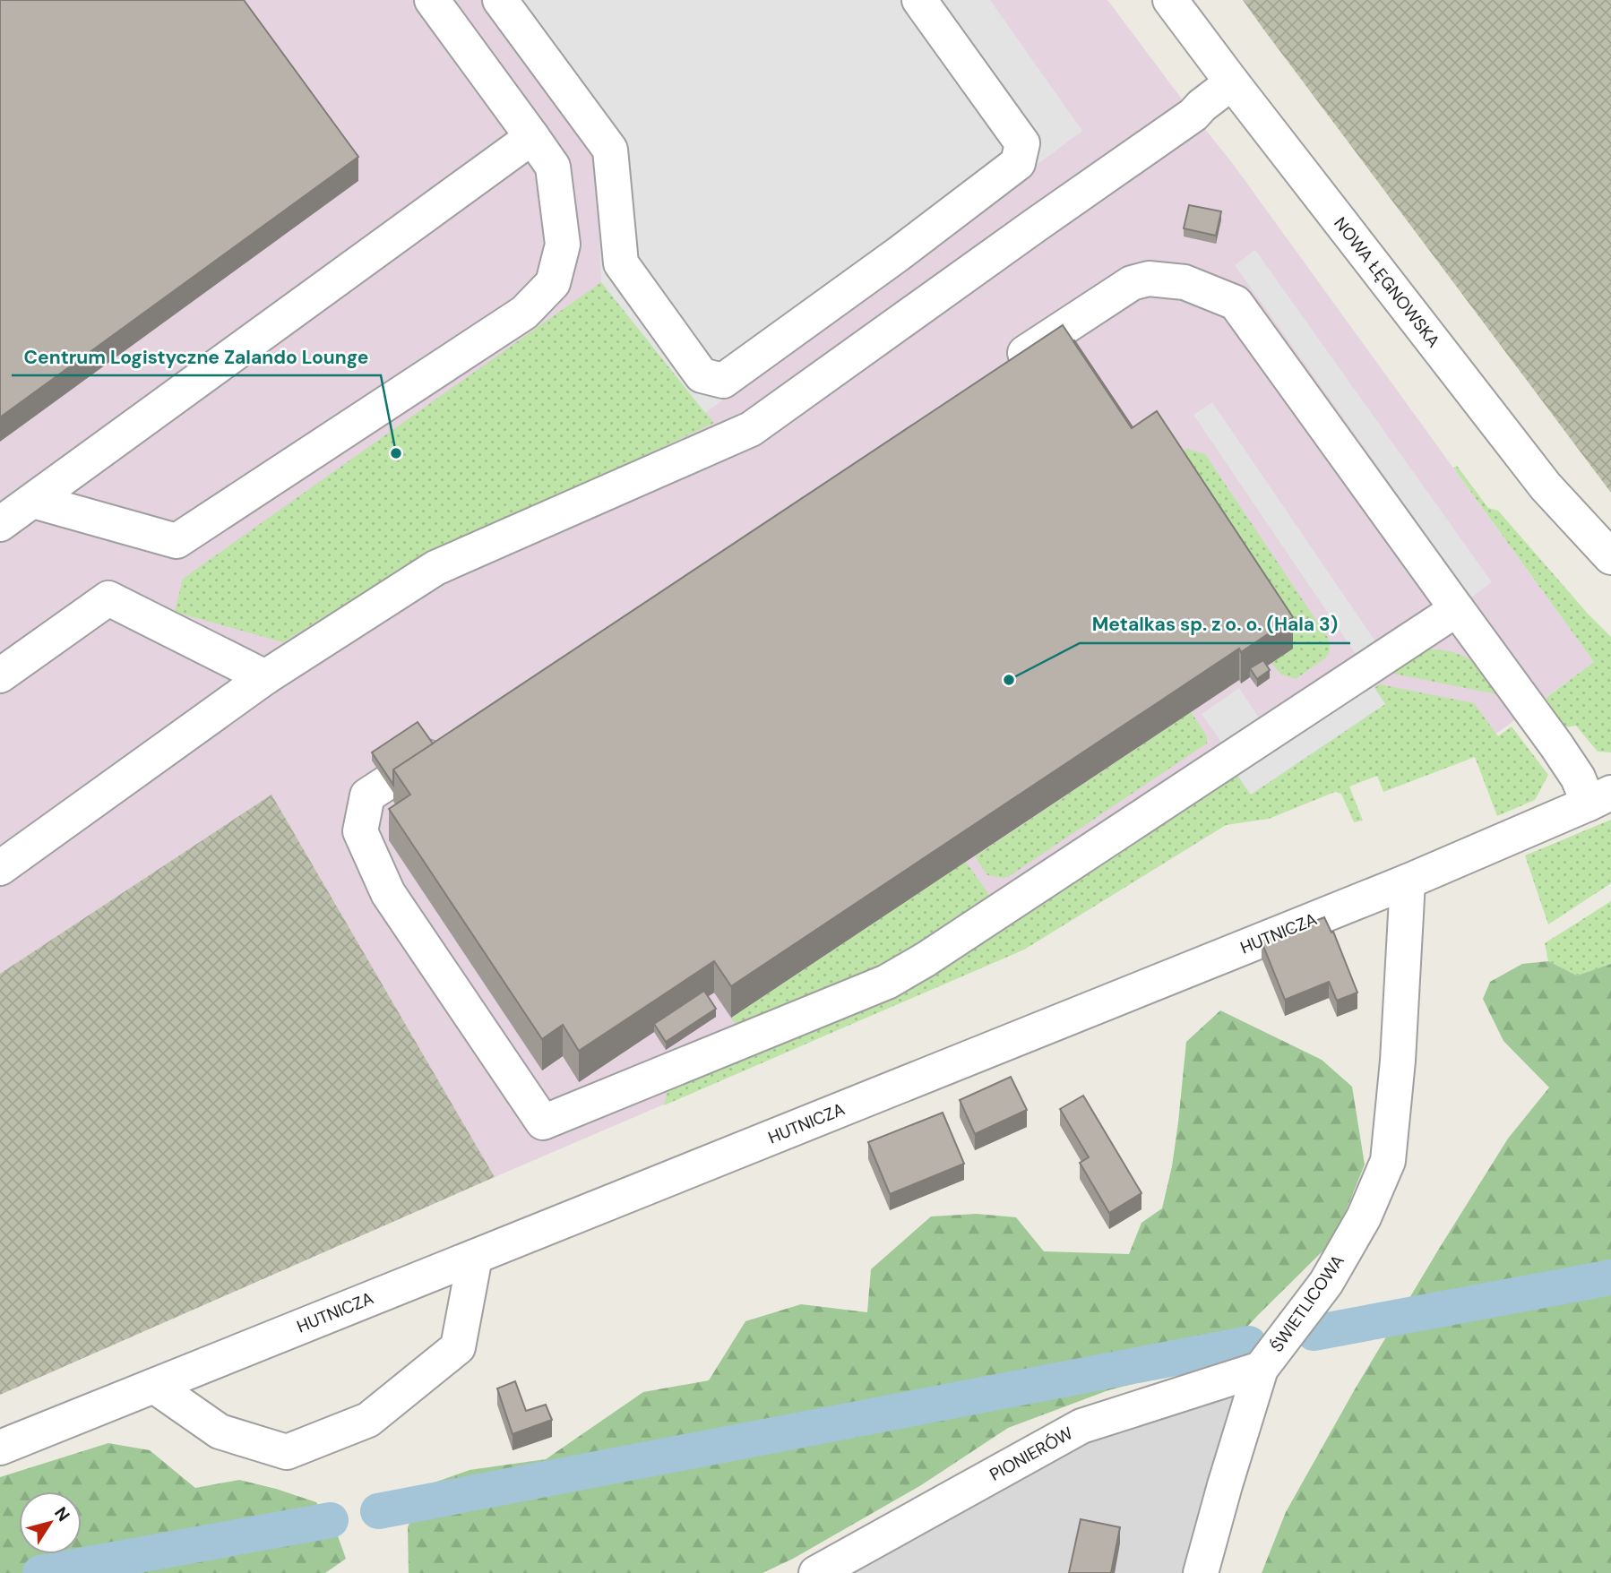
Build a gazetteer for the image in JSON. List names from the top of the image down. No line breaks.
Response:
{"streets":{"street":["NOWA ŁĘGNOWSKA","HUTNICZA","ŚWIETLICOWA","PIONIERÓW"]},"crossings":[["HUTNICZA","ŚWIETLICOWA"],["ŚWIETLICOWA","PIONIERÓW"]],"places":["Centrum Logistyczne Zalando Lounge","Metalkas sp. z o. o. (Hala 3)"],"north":"top right"}
